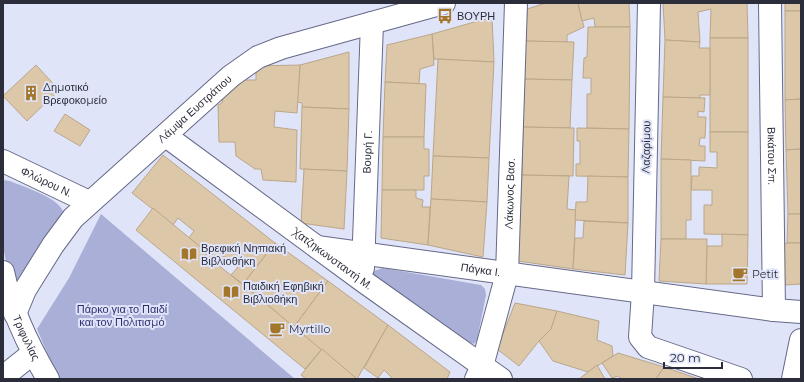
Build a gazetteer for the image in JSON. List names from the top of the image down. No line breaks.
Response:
{"streets":{"street":["Λάμψα Ευστράτιου","Λαζαρίμου","Βουρή Γ.","Βικάτου Σπ.","Φλώρου Ν.","Λάκωνος Βασ.","Χατζηκωνσταντή Μ.","Πάγκα Ι.","Τριφυλίας"]},"crossings":[["Λάμψα Ευστράτιου","Βουρή Γ."],["Λάμψα Ευστράτιου","Φλώρου Ν."],["Λάμψα Ευστράτιου","Χατζηκωνσταντή Μ."],["Λάμψα Ευστράτιου","Τριφυλίας"],["Λαζαρίμου","Πάγκα Ι."],["Βουρή Γ.","Χατζηκωνσταντή Μ."],["Βουρή Γ.","Πάγκα Ι."],["Βικάτου Σπ.","Πάγκα Ι."],["Λάκωνος Βασ.","Χατζηκωνσταντή Μ."],["Λάκωνος Βασ.","Πάγκα Ι."],["Χατζηκωνσταντή Μ.","Πάγκα Ι."]],"parks":["Πάρκο για το Παιδί και τον Πολιτισμό"],"places":{"bus stop":["ΒΟΥΡΗ"],"building":["Δημοτικό Βρεφοκομείο"],"library":["Βρεφική Νηπιακή Βιβλιοθήκη","Παιδική Εφηβική Βιβλιοθήκη"],"cafe":["Petit","Myrtillo"]},"scale_bar":"20 m"}
